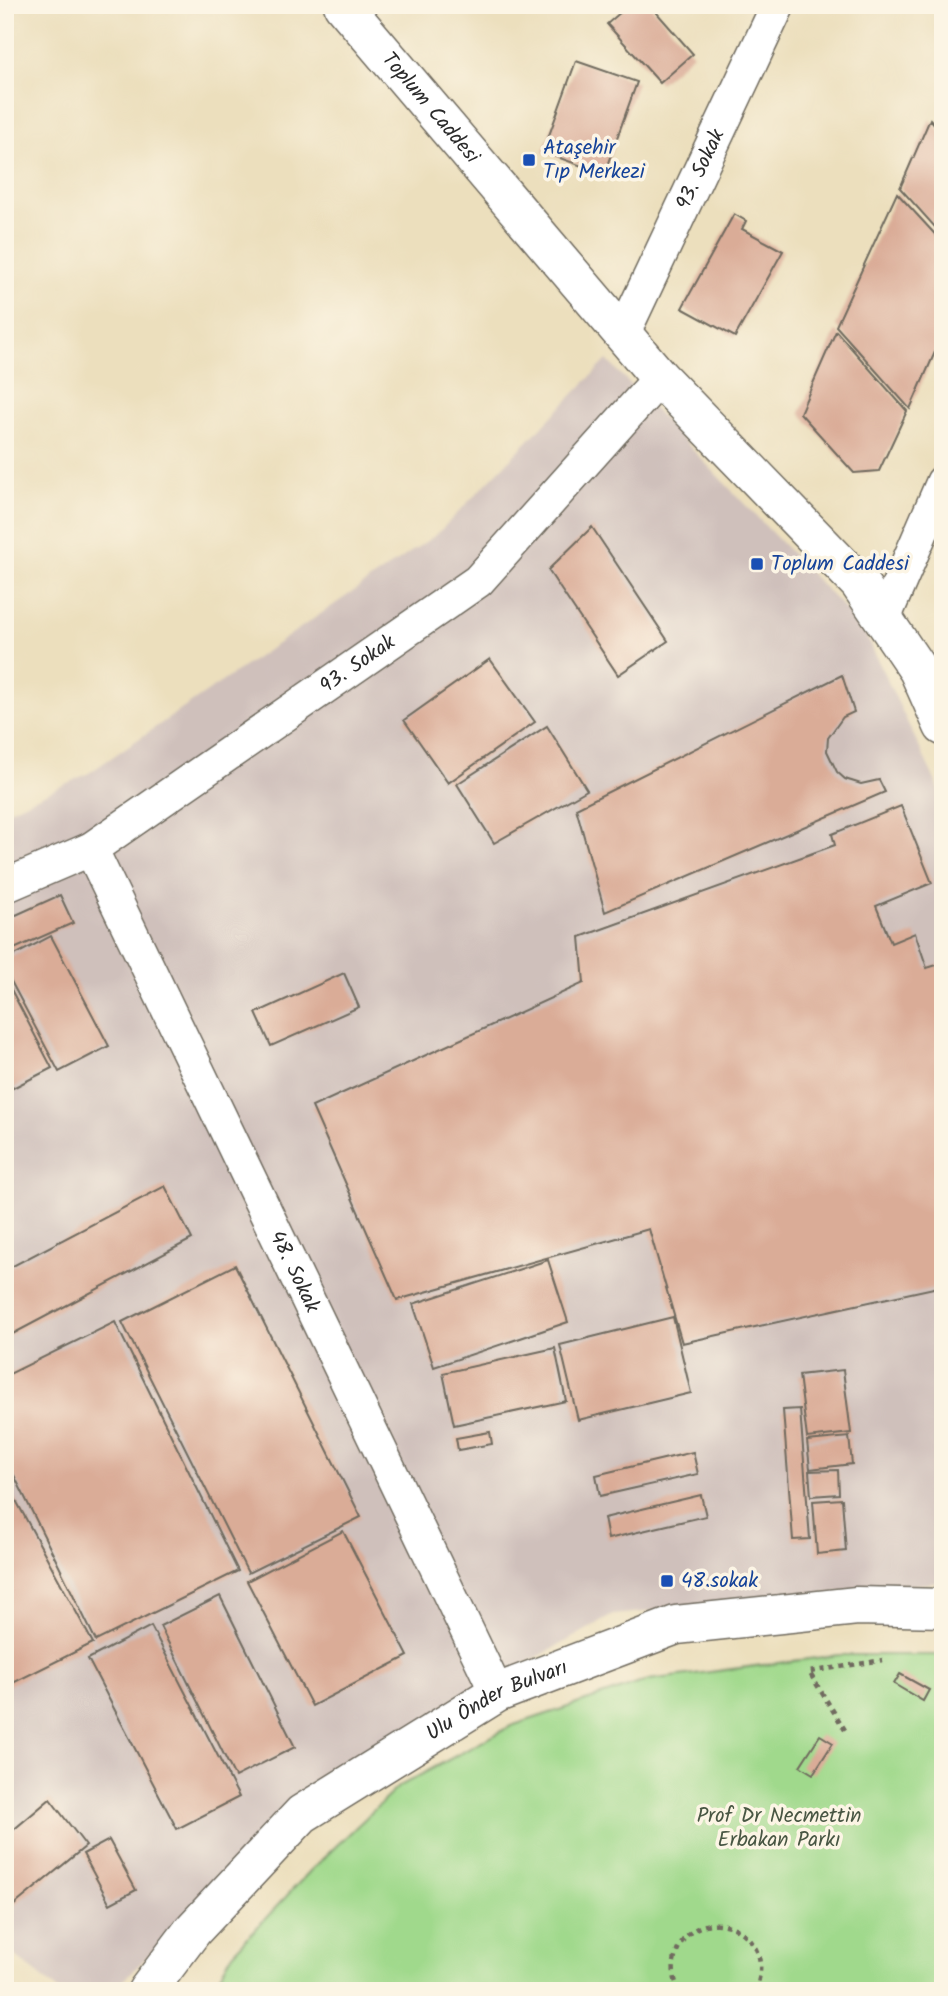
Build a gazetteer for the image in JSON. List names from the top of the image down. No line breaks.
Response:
{"streets":{"street":["Toplum Caddesi","93. Sokak","48. Sokak","Ulu Önder Bulvarı"]},"crossings":[["Toplum Caddesi","93. Sokak"],["93. Sokak","48. Sokak"],["48. Sokak","Ulu Önder Bulvarı"]],"parks":["Prof Dr Necmettin Erbakan Parkı"],"places":{"transit":["Ataşehir Tıp Merkezi","Toplum Caddesi","48.sokak"]}}
